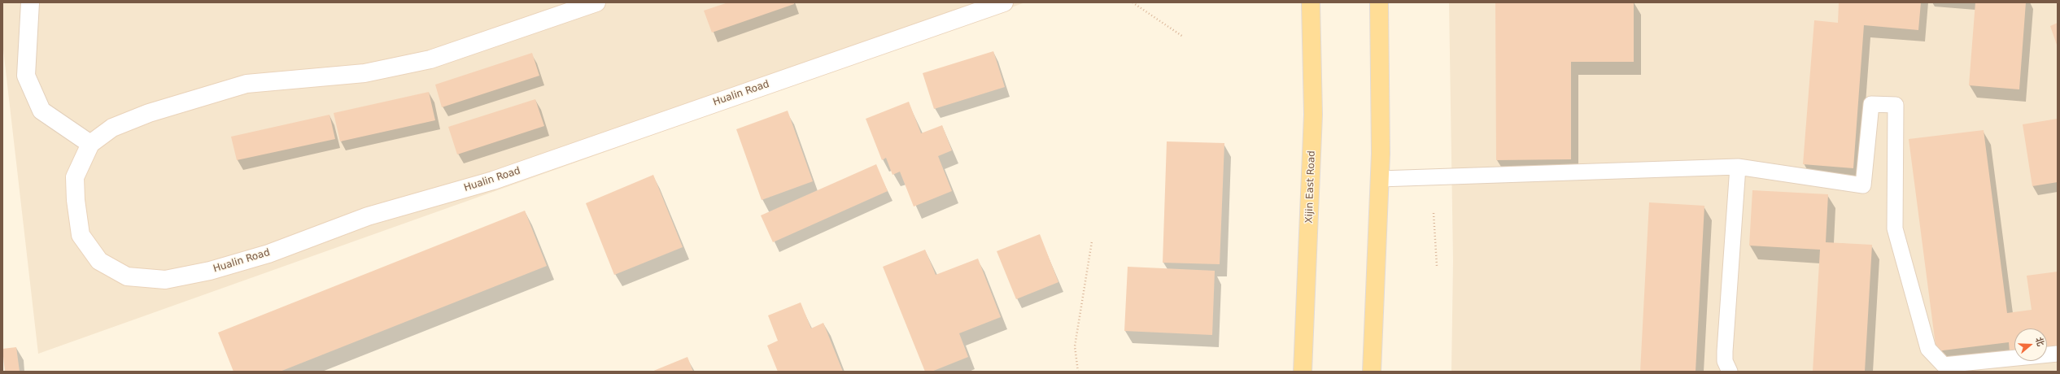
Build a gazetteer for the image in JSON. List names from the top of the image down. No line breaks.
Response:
{"streets":{"main road":["Xijin East Road"],"street":["Hualin Road"]},"north":"right"}
